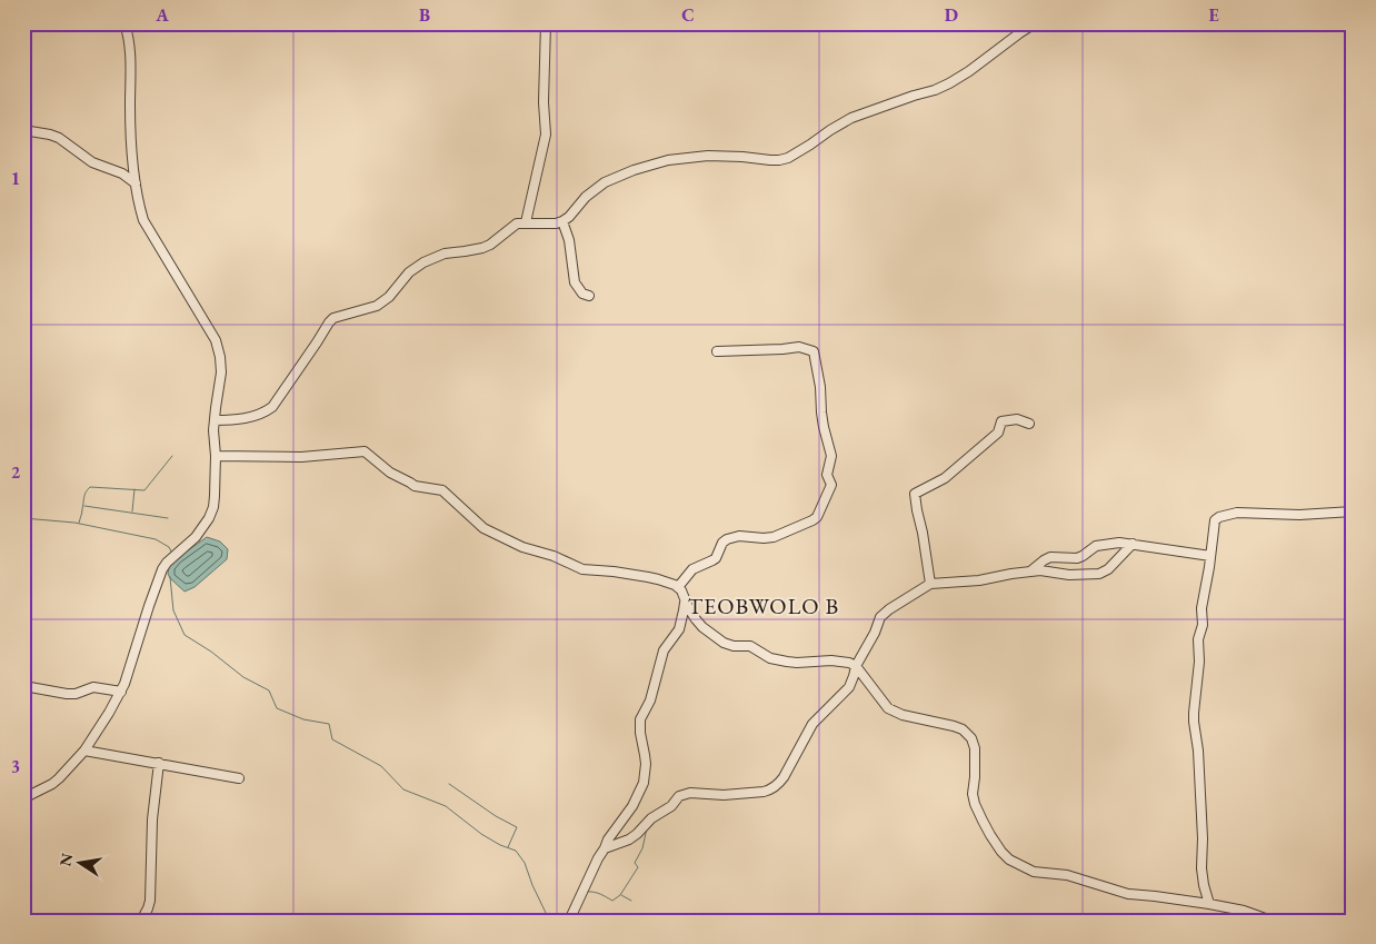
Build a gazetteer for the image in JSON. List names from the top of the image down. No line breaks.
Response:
{"districts":["TEOBWOLO B"],"north":"left","grid":{"columns":["A","B","C","D","E"],"rows":["1","2","3"]}}
